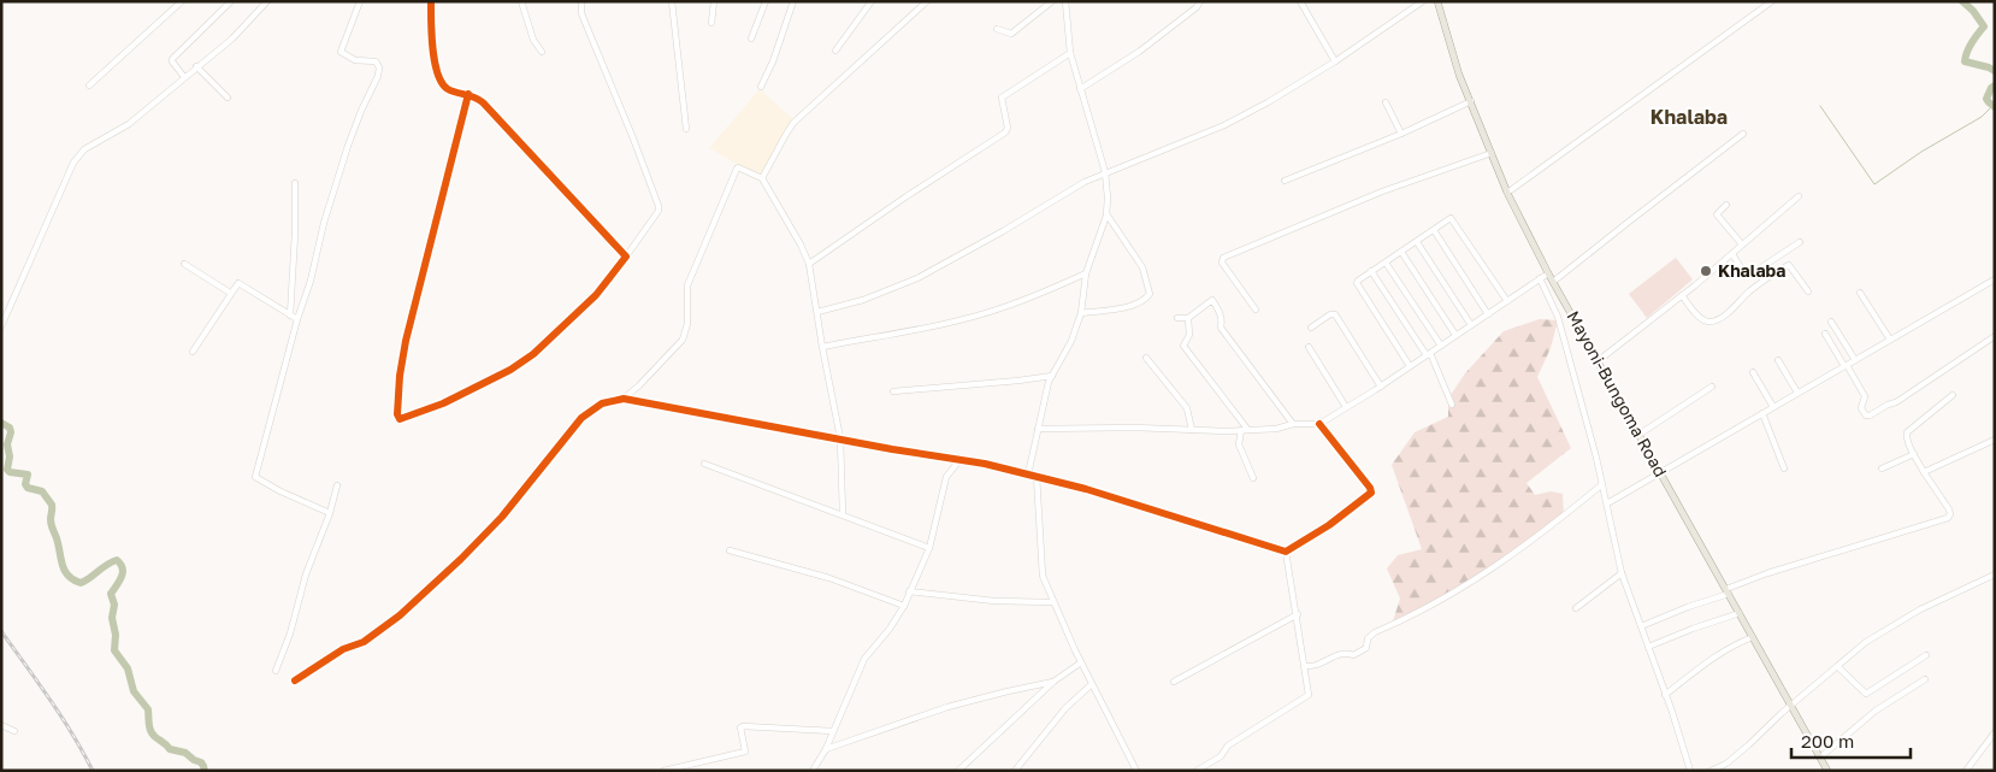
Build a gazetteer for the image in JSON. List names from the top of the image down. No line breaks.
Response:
{"streets":{"main road":["Mayoni-Bungoma Road"]},"districts":["Khalaba"],"places":["Khalaba"],"scale_bar":"200 m"}
